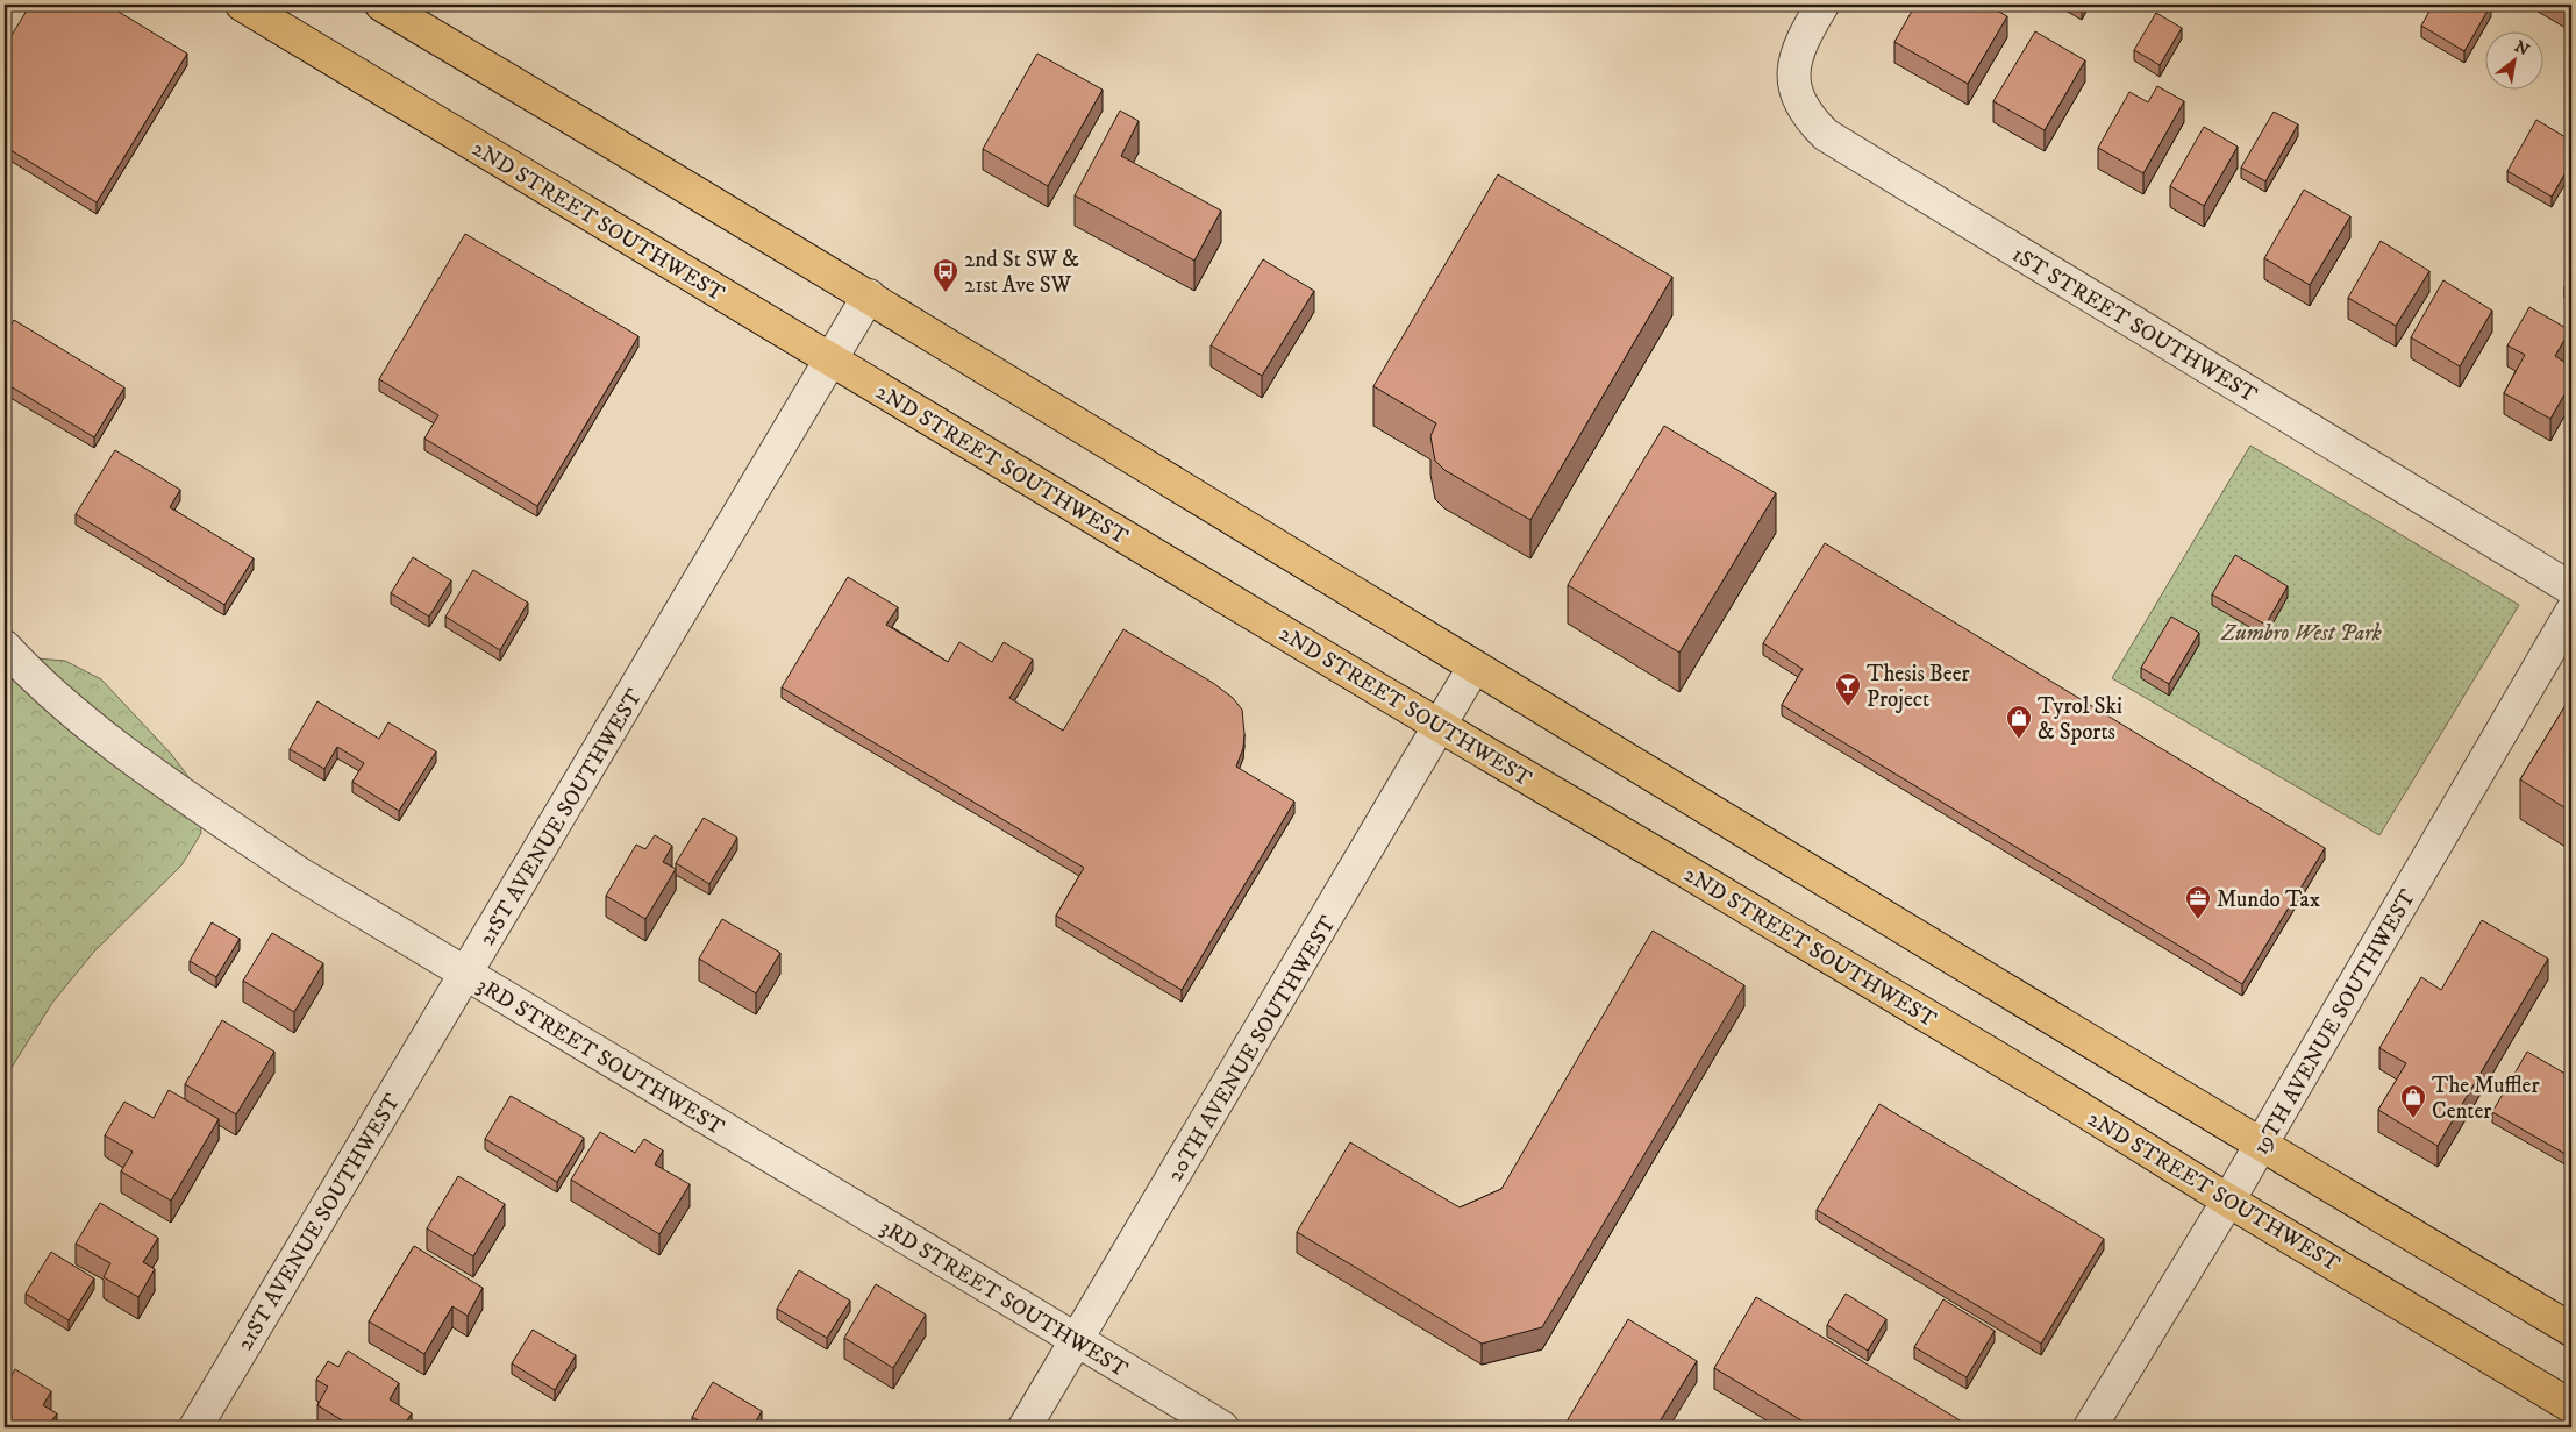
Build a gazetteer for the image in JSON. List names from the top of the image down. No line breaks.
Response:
{"streets":{"main road":["2ND STREET SOUTHWEST"],"street":["1ST STREET SOUTHWEST","21ST AVENUE SOUTHWEST","19TH AVENUE SOUTHWEST","20TH AVENUE SOUTHWEST","3RD STREET SOUTHWEST"]},"crossings":[["2ND STREET SOUTHWEST","21ST AVENUE SOUTHWEST"],["2ND STREET SOUTHWEST","19TH AVENUE SOUTHWEST"],["2ND STREET SOUTHWEST","20TH AVENUE SOUTHWEST"],["21ST AVENUE SOUTHWEST","3RD STREET SOUTHWEST"],["20TH AVENUE SOUTHWEST","3RD STREET SOUTHWEST"]],"parks":["Zumbro West Park"],"places":{"bus stop":["2nd St SW & 21st Ave SW"],"bar":["Thesis Beer Project"],"shop":["Tyrol Ski & Sports","The Muffler Center"],"office":["Mundo Tax"]},"north":"top right"}
